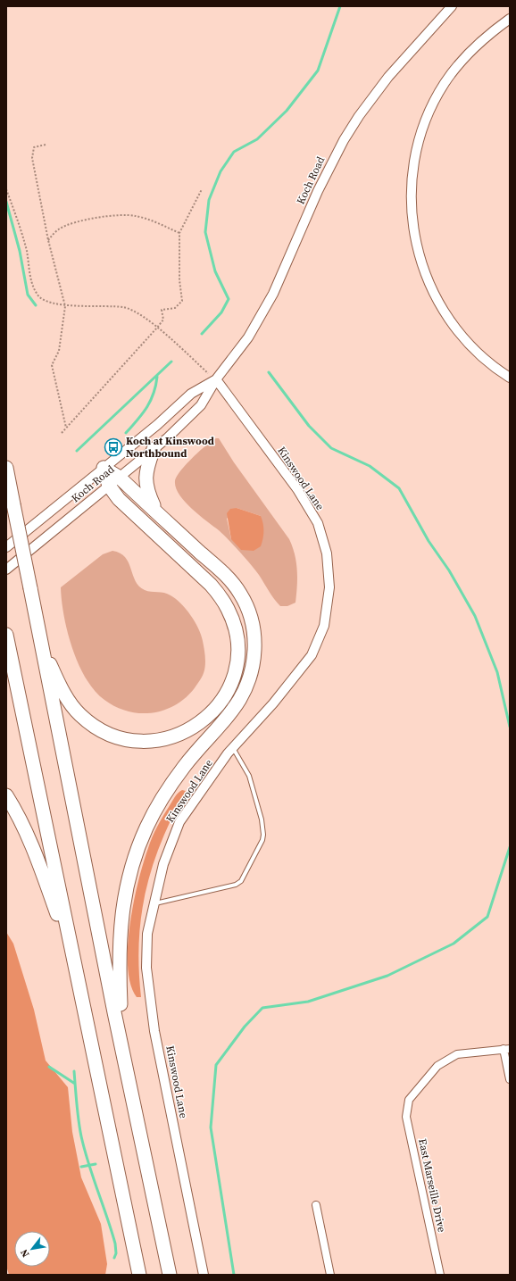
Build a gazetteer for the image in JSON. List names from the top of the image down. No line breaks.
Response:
{"streets":{"street":["Koch Road","Kinswood Lane","East Marseille Drive"]},"crossings":[["Koch Road","Kinswood Lane"]],"places":{"bus stop":["Koch at Kinswood Northbound"]},"north":"bottom left"}
